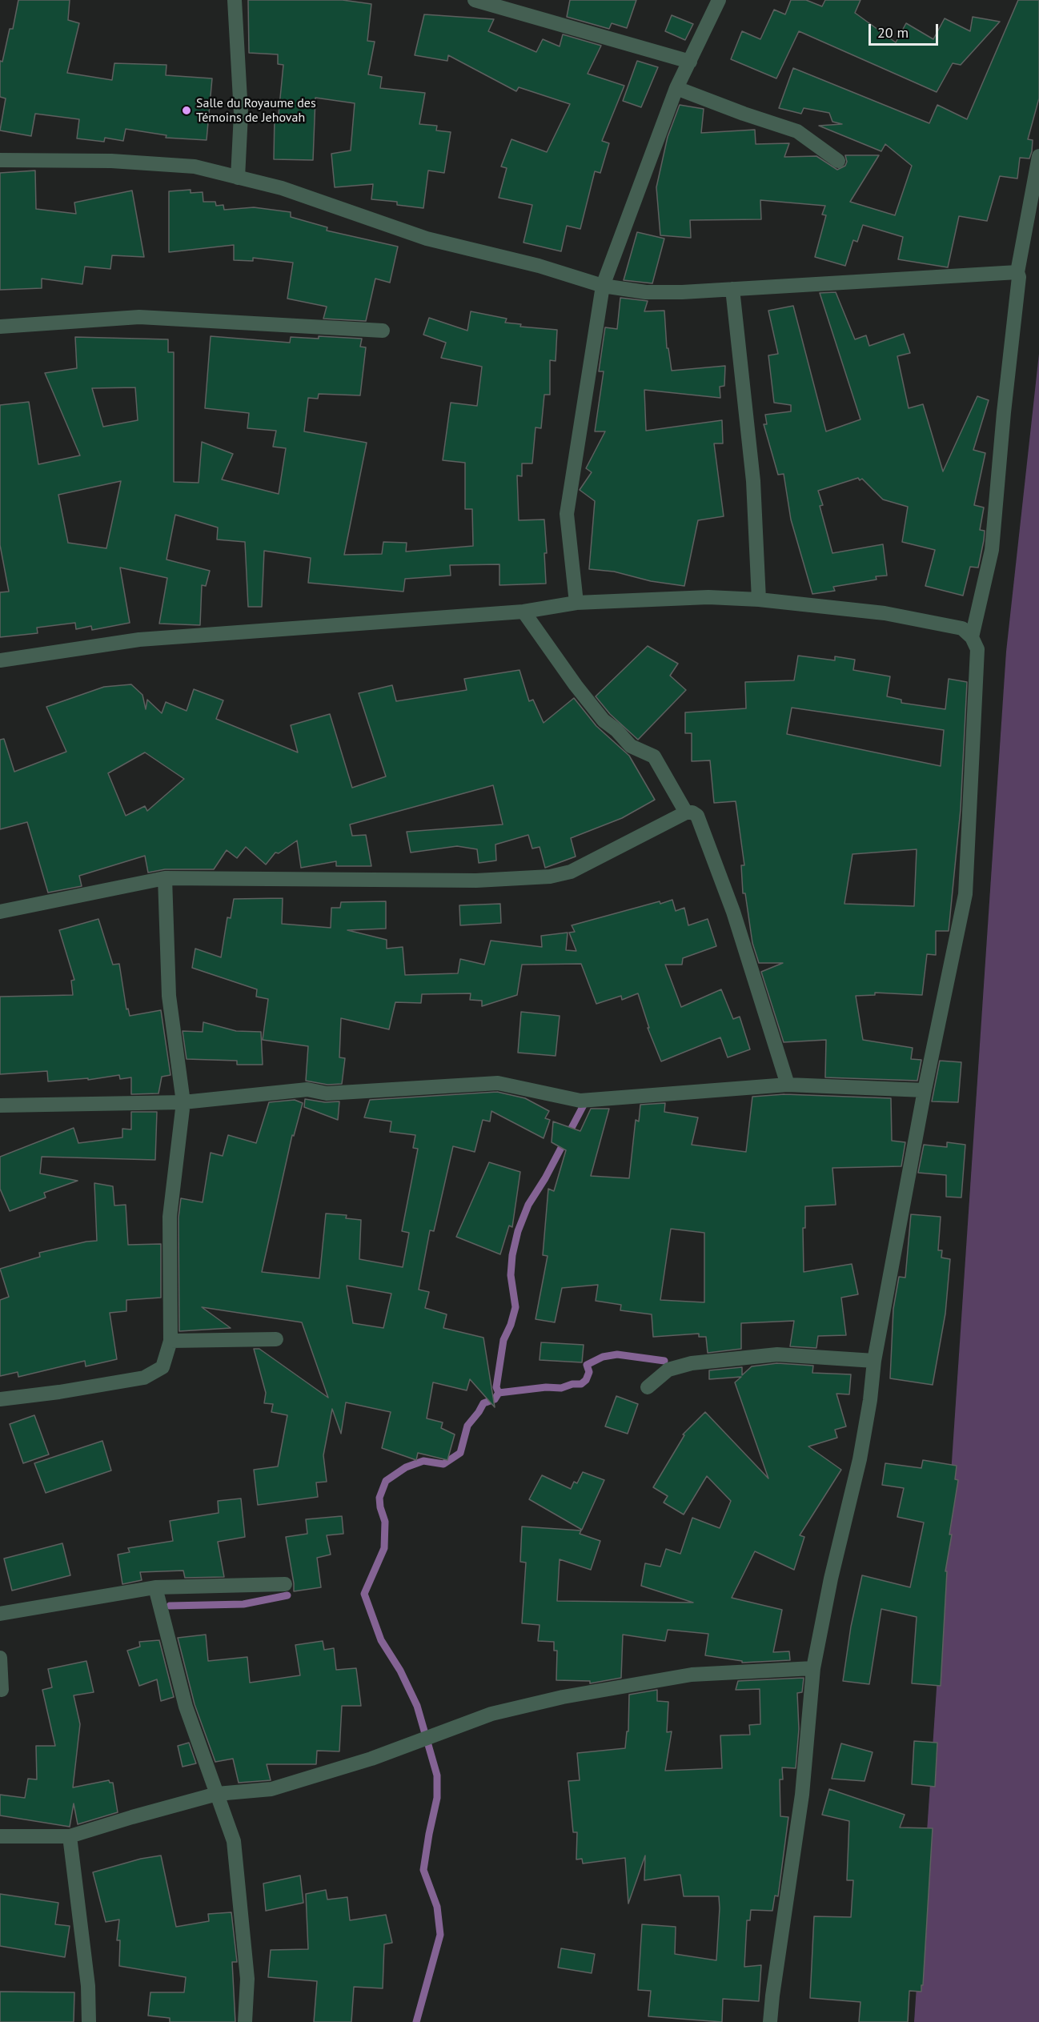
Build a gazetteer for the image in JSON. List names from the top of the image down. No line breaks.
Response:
{"places":["Salle du Royaume des Témoins de Jehovah"],"scale_bar":"20 m"}
